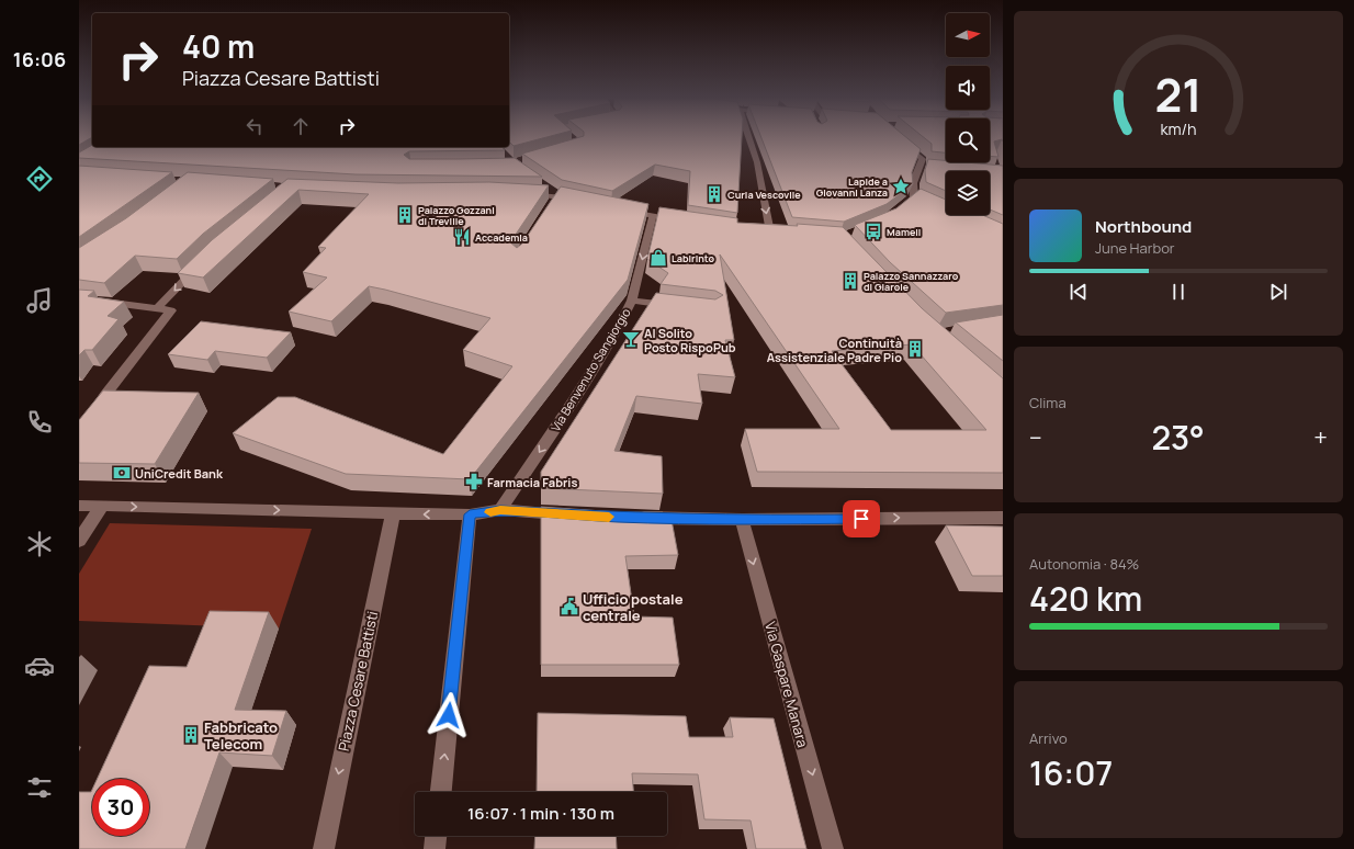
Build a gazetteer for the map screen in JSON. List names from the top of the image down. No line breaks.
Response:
{"streets":{"street":["Via Benvenuto Sangiorgio","Piazza Cesare Battisti","Via Gaspare Manara"]},"one_way":["Via Benvenuto Sangiorgio","Via Gaspare Manara"],"places":{"place":["Lapide a Giovanni Lanza"],"building":["Curia Vescovile","Palazzo Gozzani di Treville","Palazzo Sannazzaro di Giarole","Continuità Assistenziale Padre Pio","Fabbricato Telecom"],"bus stop":["Mameli"],"restaurant":["Accademia"],"shop":["Labirinto"],"bar":["Al Solito Posto RispoPub"],"bank":["UniCredit Bank"],"pharmacy":["Farmacia Fabris"],"public building":["Ufficio postale centrale"]},"north":"right","page":{"tabs":"16:06","turn":["40 m","Piazza Cesare Battisti"],"song":["Northbound","June Harbor"],"tile":["Clima",["Autonomia · 84%","420 km"],["Arrivo","16:07"]],"heat":["−","23°","+"],"limit":"30","trip":"16:07 · 1 min · 130 m","gauge":["21","km/h"]}}
